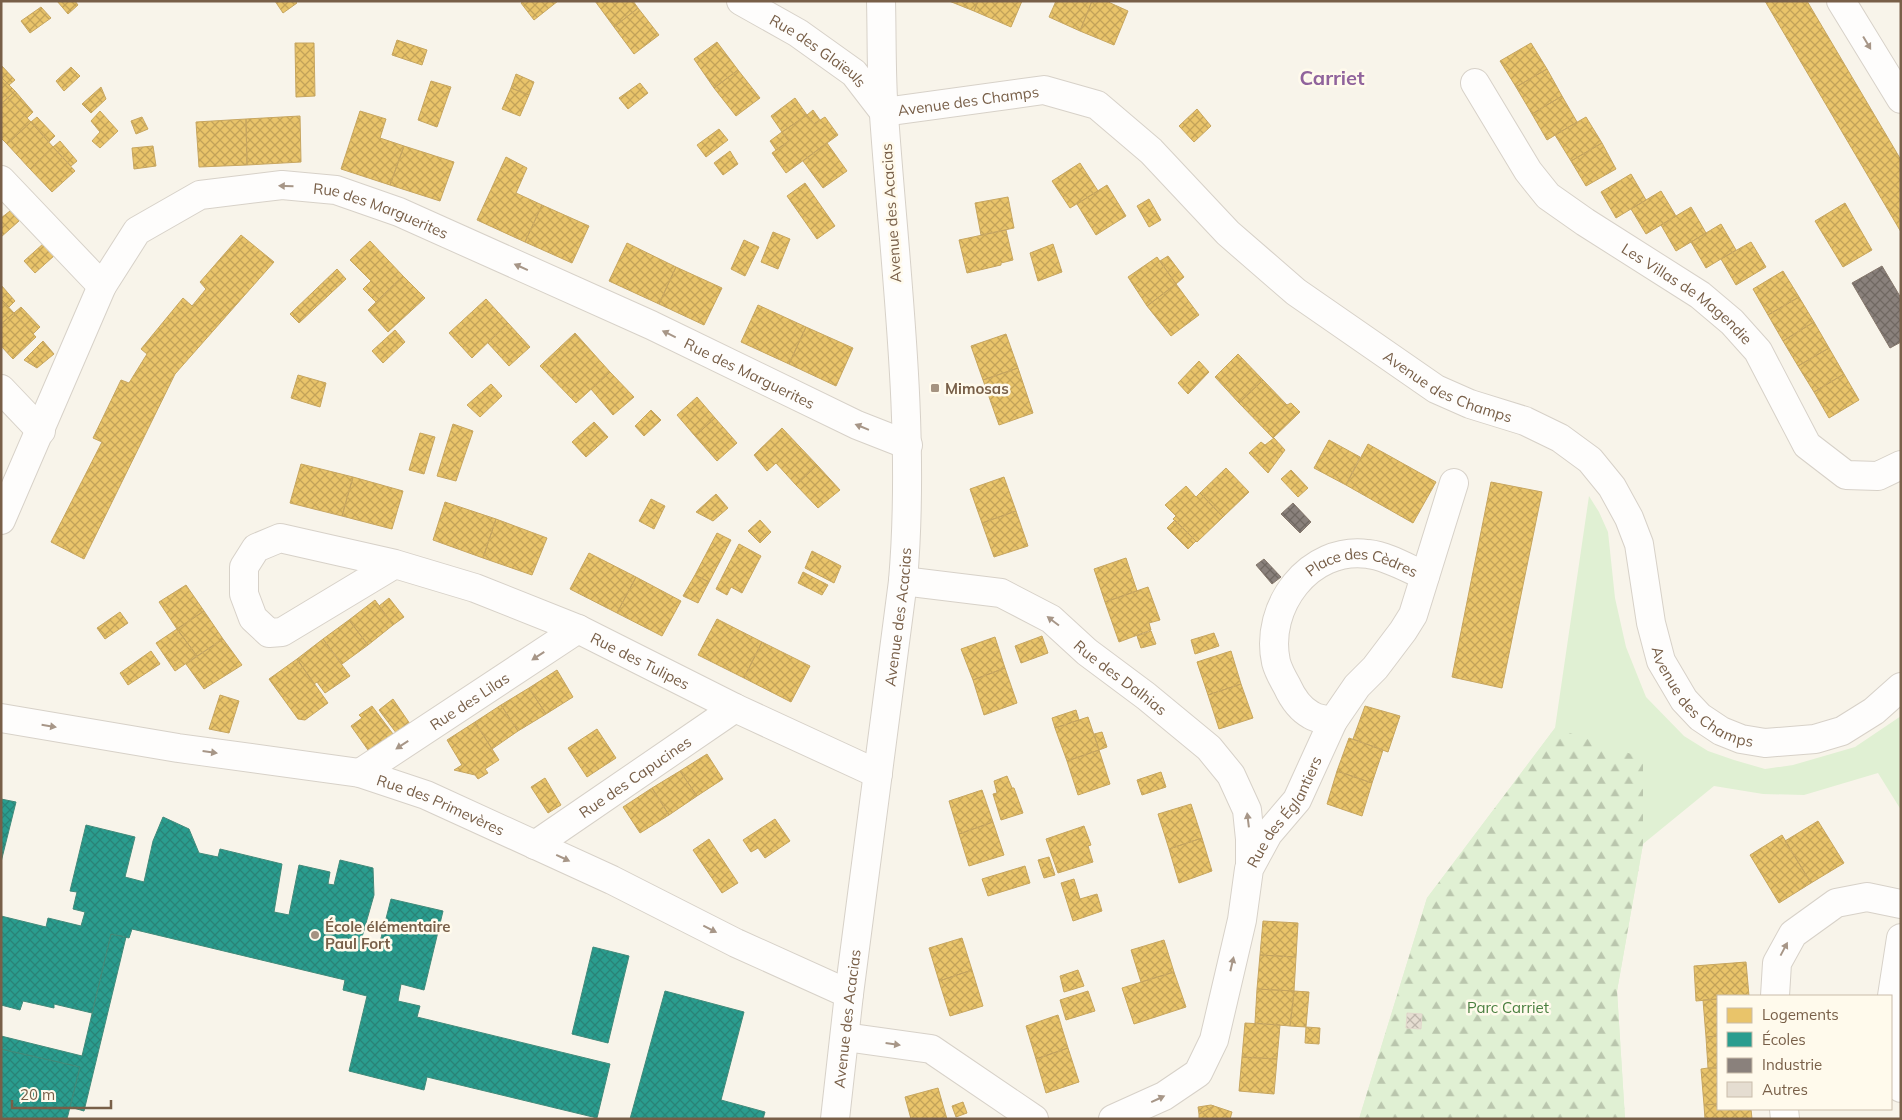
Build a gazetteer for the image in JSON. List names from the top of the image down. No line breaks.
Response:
{"streets":{"street":["Rue des Glaïeuls","Avenue des Champs","Rue des Marguerites","Avenue des Acacias","Les Villas de Magendie","Place des Cèdres","Rue des Tulipes","Rue des Dalhias","Rue des Lilas","Rue des Capucines","Rue des Primevères","Rue des Églantiers"]},"crossings":[["Rue des Glaïeuls","Avenue des Champs"],["Rue des Glaïeuls","Avenue des Acacias"],["Avenue des Champs","Avenue des Acacias"],["Rue des Marguerites","Avenue des Acacias"],["Avenue des Acacias","Rue des Tulipes"],["Avenue des Acacias","Rue des Dalhias"],["Avenue des Acacias","Rue des Primevères"],["Place des Cèdres","Rue des Églantiers"],["Rue des Tulipes","Rue des Lilas"],["Rue des Tulipes","Rue des Capucines"],["Rue des Dalhias","Rue des Églantiers"],["Rue des Lilas","Rue des Primevères"],["Rue des Capucines","Rue des Primevères"]],"one_way":["Rue des Marguerites","Rue des Dalhias","Rue des Lilas","Rue des Primevères","Rue des Églantiers"],"districts":["Carriet"],"parks":["Parc Carriet"],"places":{"transit":["Mimosas"],"other":["École élémentaire Paul Fort"]},"legend":["Logements","Écoles","Industrie","Autres"],"scale_bar":"20 m"}
